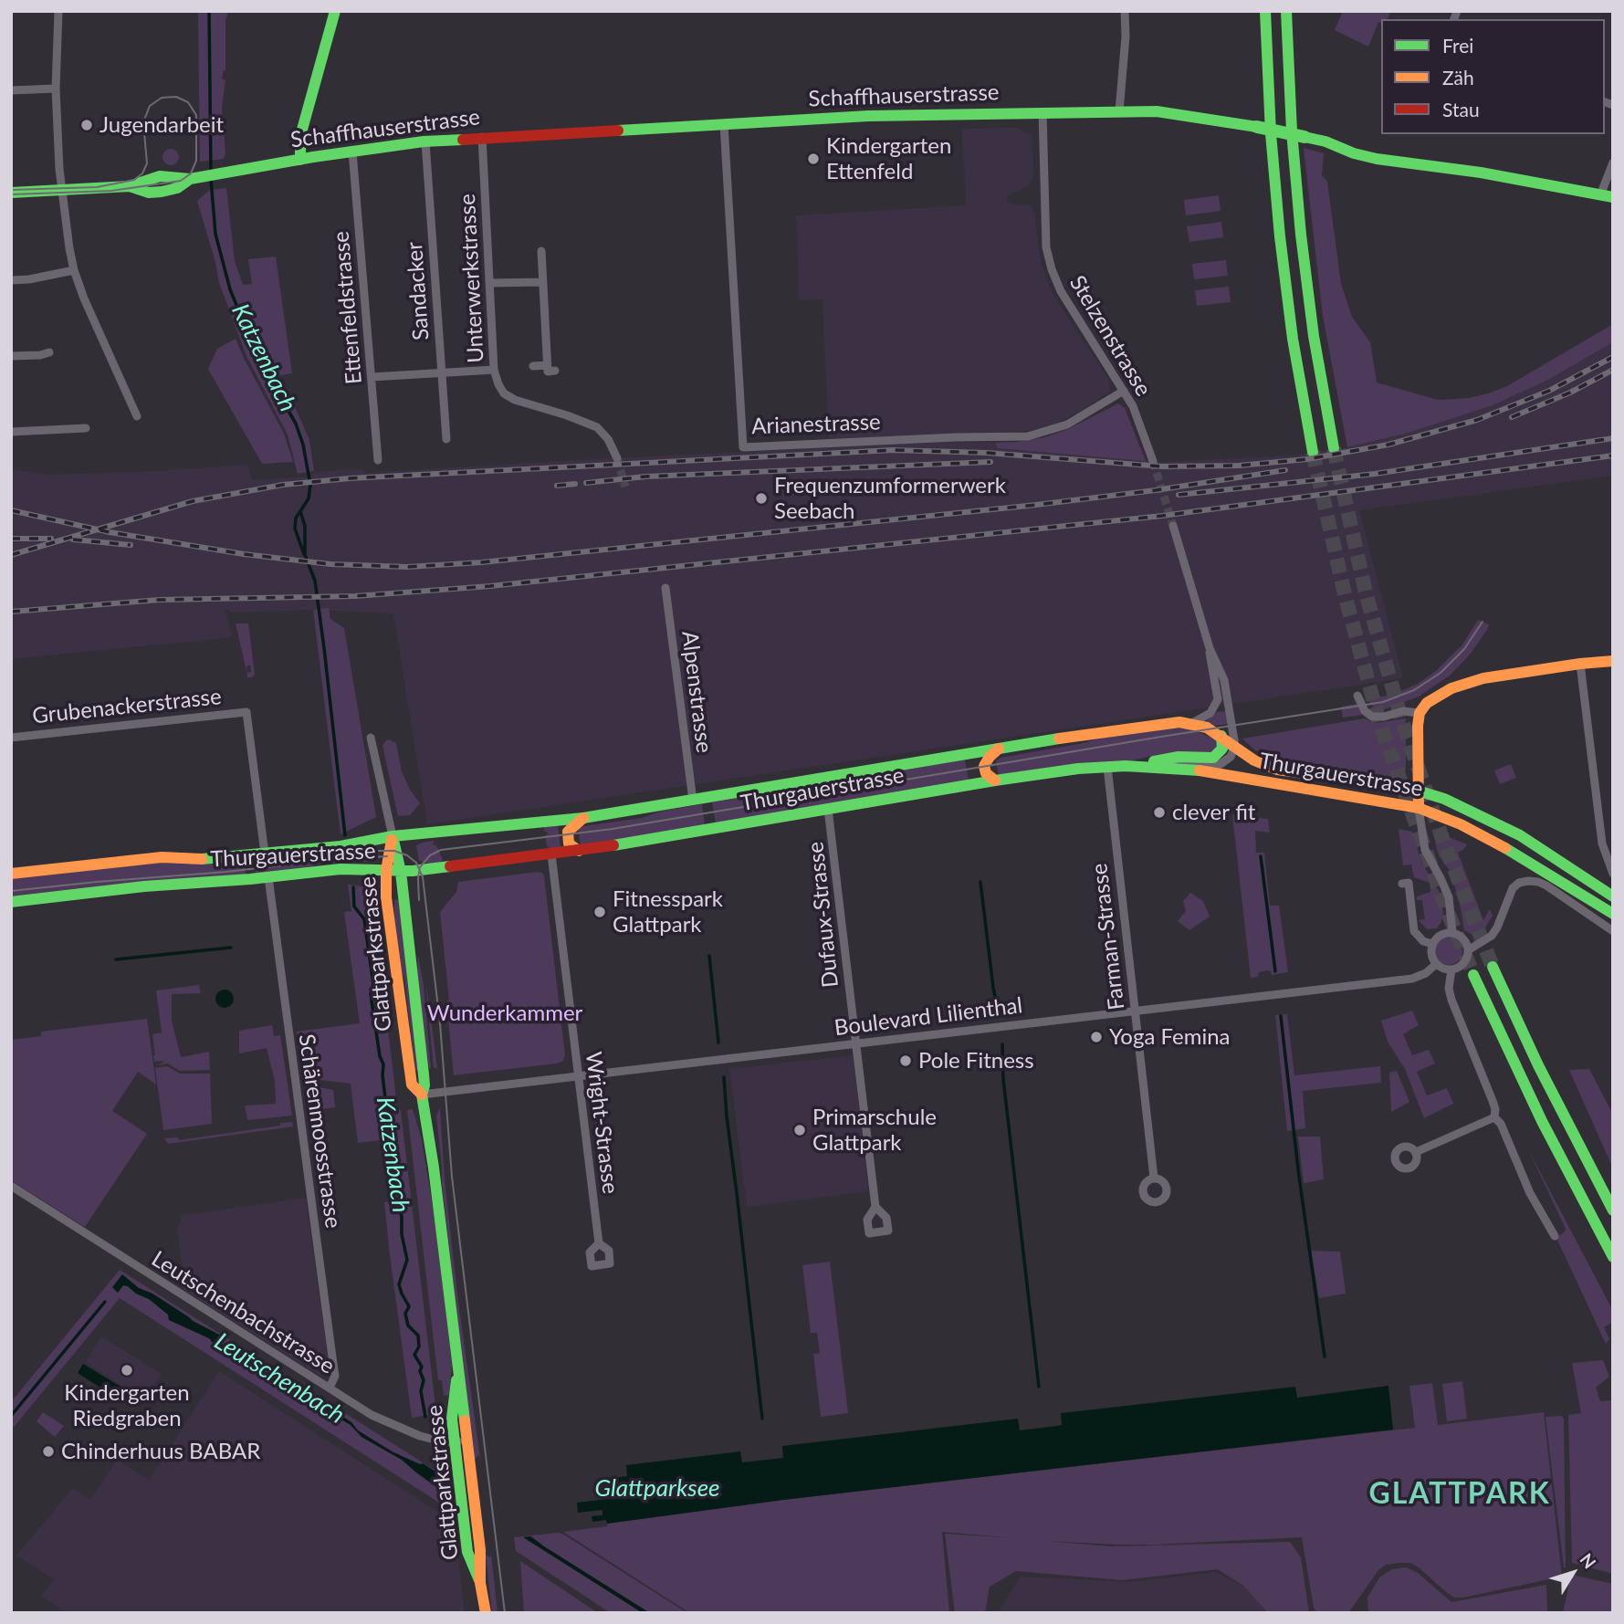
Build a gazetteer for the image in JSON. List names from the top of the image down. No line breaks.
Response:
{"streets":{"main road":["Schaffhauserstrasse","Thurgauerstrasse","Glattparkstrasse"],"street":["Unterwerkstrasse","Sandacker","Ettenfeldstrasse","Stelzenstrasse","Arianestrasse","Alpenstrasse","Grubenackerstrasse","Dufaux-Strasse","Farman-Strasse","Boulevard Lilienthal","Wright-Strasse","Schärenmoosstrasse","Leutschenbachstrasse"]},"crossings":[["Schaffhauserstrasse","Unterwerkstrasse"],["Schaffhauserstrasse","Sandacker"],["Schaffhauserstrasse","Ettenfeldstrasse"],["Schaffhauserstrasse","Stelzenstrasse"],["Schaffhauserstrasse","Arianestrasse"],["Stelzenstrasse","Arianestrasse"],["Alpenstrasse","Thurgauerstrasse"],["Grubenackerstrasse","Thurgauerstrasse"],["Thurgauerstrasse","Dufaux-Strasse"],["Thurgauerstrasse","Farman-Strasse"],["Thurgauerstrasse","Glattparkstrasse"],["Thurgauerstrasse","Wright-Strasse"],["Thurgauerstrasse","Schärenmoosstrasse"],["Dufaux-Strasse","Boulevard Lilienthal"],["Farman-Strasse","Boulevard Lilienthal"],["Glattparkstrasse","Boulevard Lilienthal"],["Glattparkstrasse","Leutschenbachstrasse"],["Boulevard Lilienthal","Wright-Strasse"],["Schärenmoosstrasse","Leutschenbachstrasse"]],"districts":["GLATTPARK"],"water":["Katzenbach","Leutschenbach","Glattparksee"],"parks":["Wunderkammer"],"places":["Jugendarbeit","Kindergarten Ettenfeld","Frequenzumformerwerk Seebach","clever fit","Fitnesspark Glattpark","Yoga Femina","Pole Fitness","Primarschule Glattpark","Kindergarten Riedgraben","Chinderhuus BABAR"],"legend":["Frei","Zäh","Stau"],"north":"top right"}
